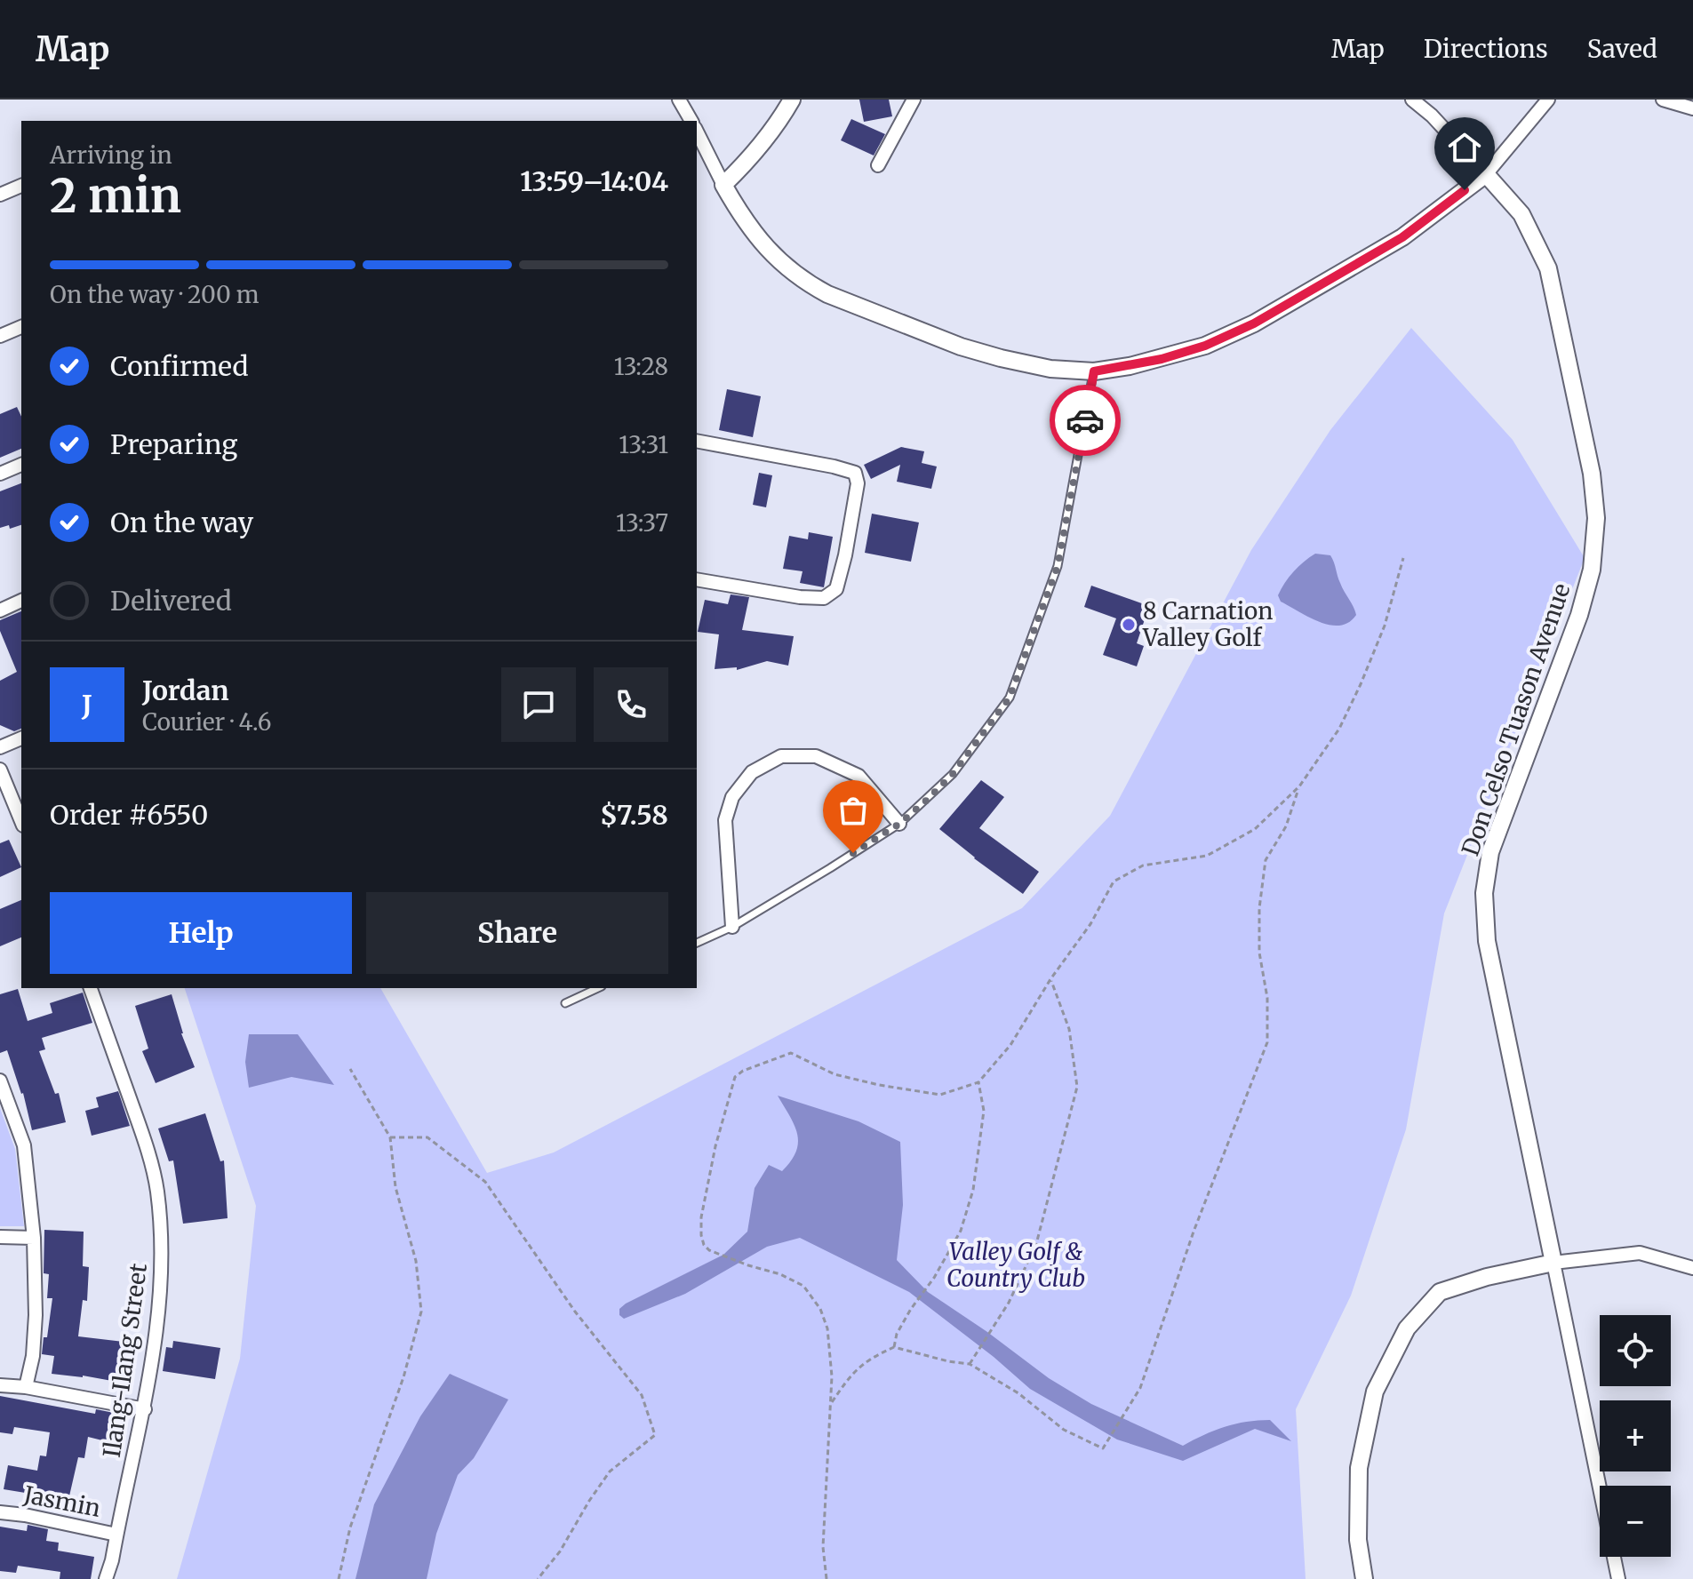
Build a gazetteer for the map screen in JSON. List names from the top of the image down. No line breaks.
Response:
{"streets":{"street":["Don Celso Tuason Avenue","Ilang-Ilang Street","Jasmin"]},"crossings":[["Ilang-Ilang Street","Jasmin"]],"parks":["Valley Golf & Country Club"],"places":["8 Carnation Valley Golf"],"page":{"header":"Map","nav":["Map","Directions","Saved"],"heading":["2 min","Arriving in","13:59–14:04"],"panel":["Jordan","Courier · 4.6","Order #6550","$7.58"],"bar":"On the way · 200 m","list":[["Confirmed","13:28"],["Preparing","13:31"],["On the way","13:37"],"Delivered"],"round":"J","buttons":["Help","Share"],"map_buttons":["+","−"]}}
